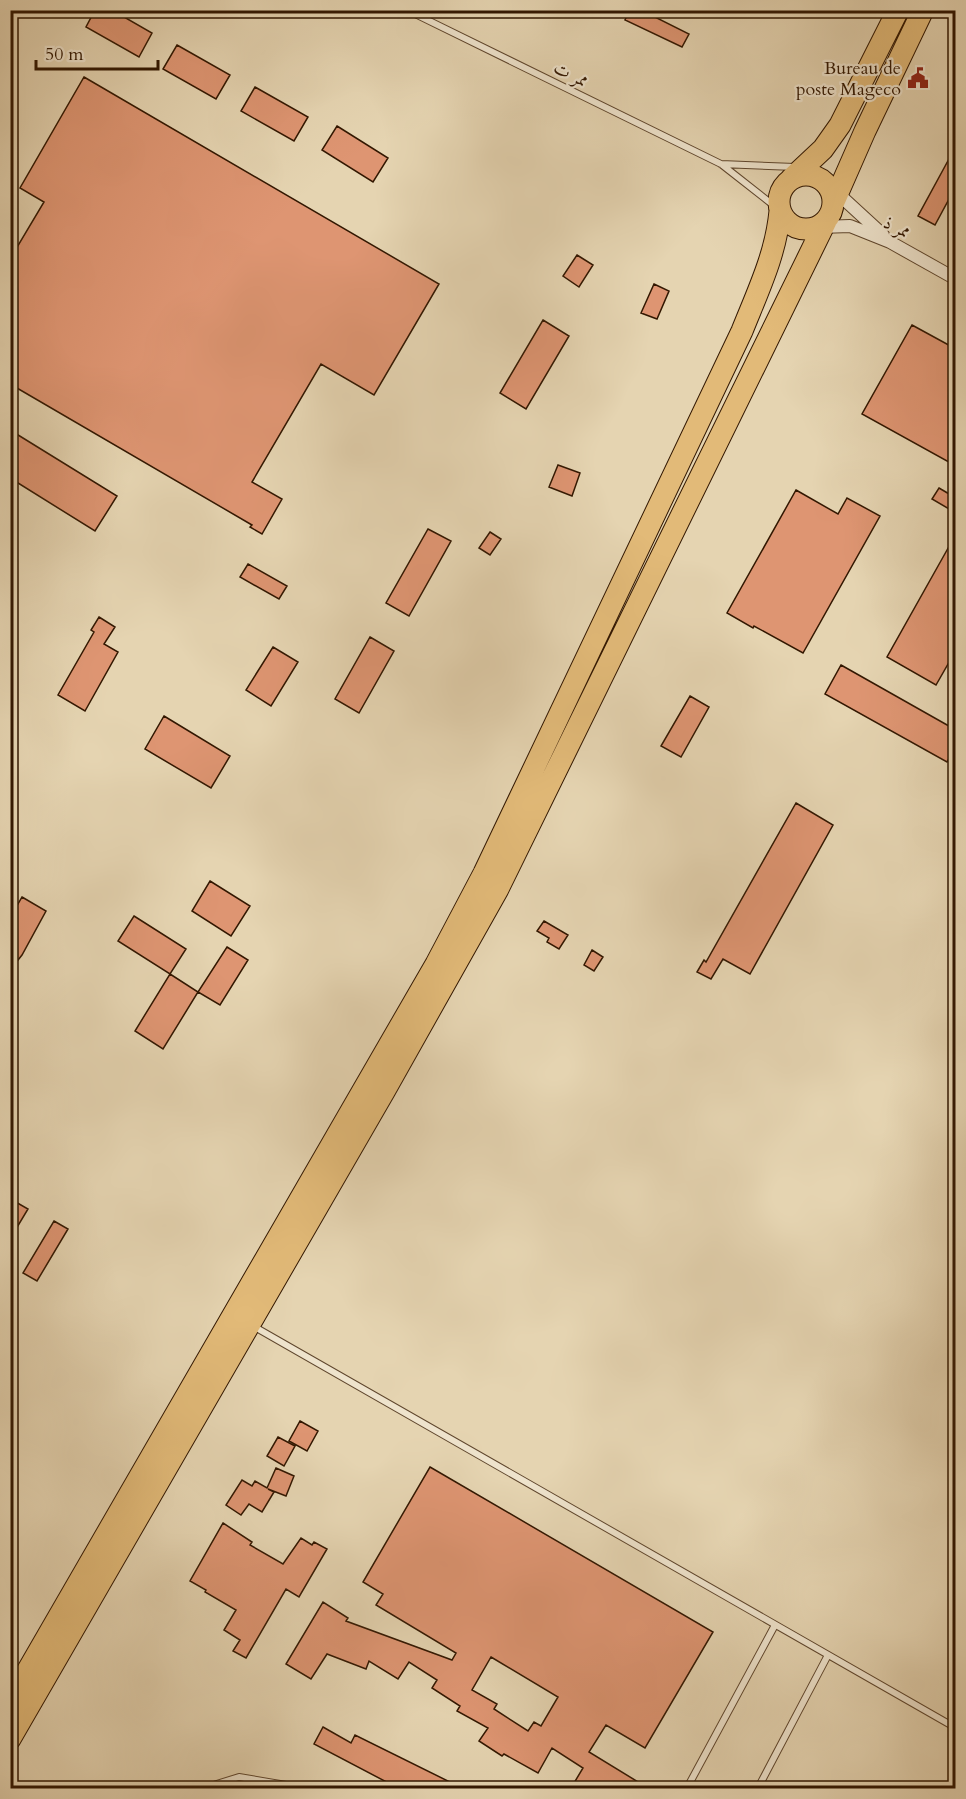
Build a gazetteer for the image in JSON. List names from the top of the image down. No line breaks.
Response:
{"streets":{"street":["ممر ذ"],"lane":["ممر ت"]},"crossings":[["ممر ت","ممر ذ"]],"places":{"public building":["Bureau de poste Mageco"]},"scale_bar":"50 m"}
